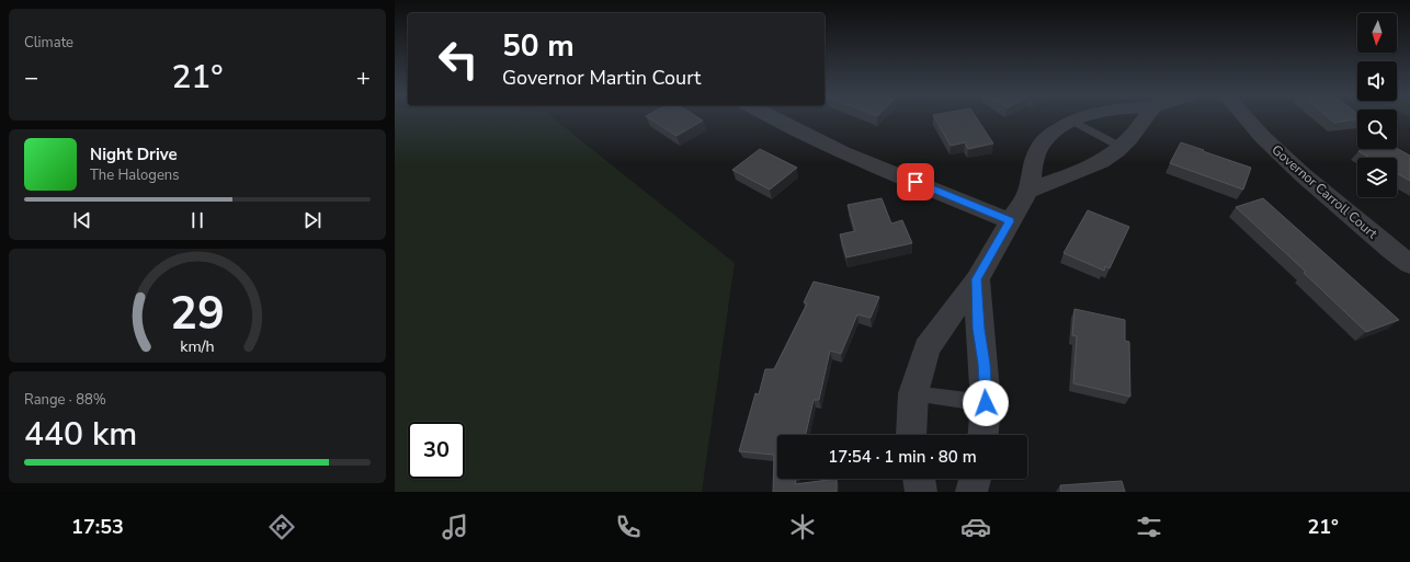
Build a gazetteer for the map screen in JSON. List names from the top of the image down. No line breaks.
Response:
{"streets":{"street":["Governor Carroll Court"]},"north":"bottom","page":{"tile":["Climate",["Range · 88%","440 km"]],"turn":["50 m","Governor Martin Court"],"heat":["−","21°","+"],"song":["Night Drive","The Halogens"],"limit":"30","trip":"17:54 · 1 min · 80 m","tabs":["17:53","21°"],"gauge":["29","km/h"]}}
